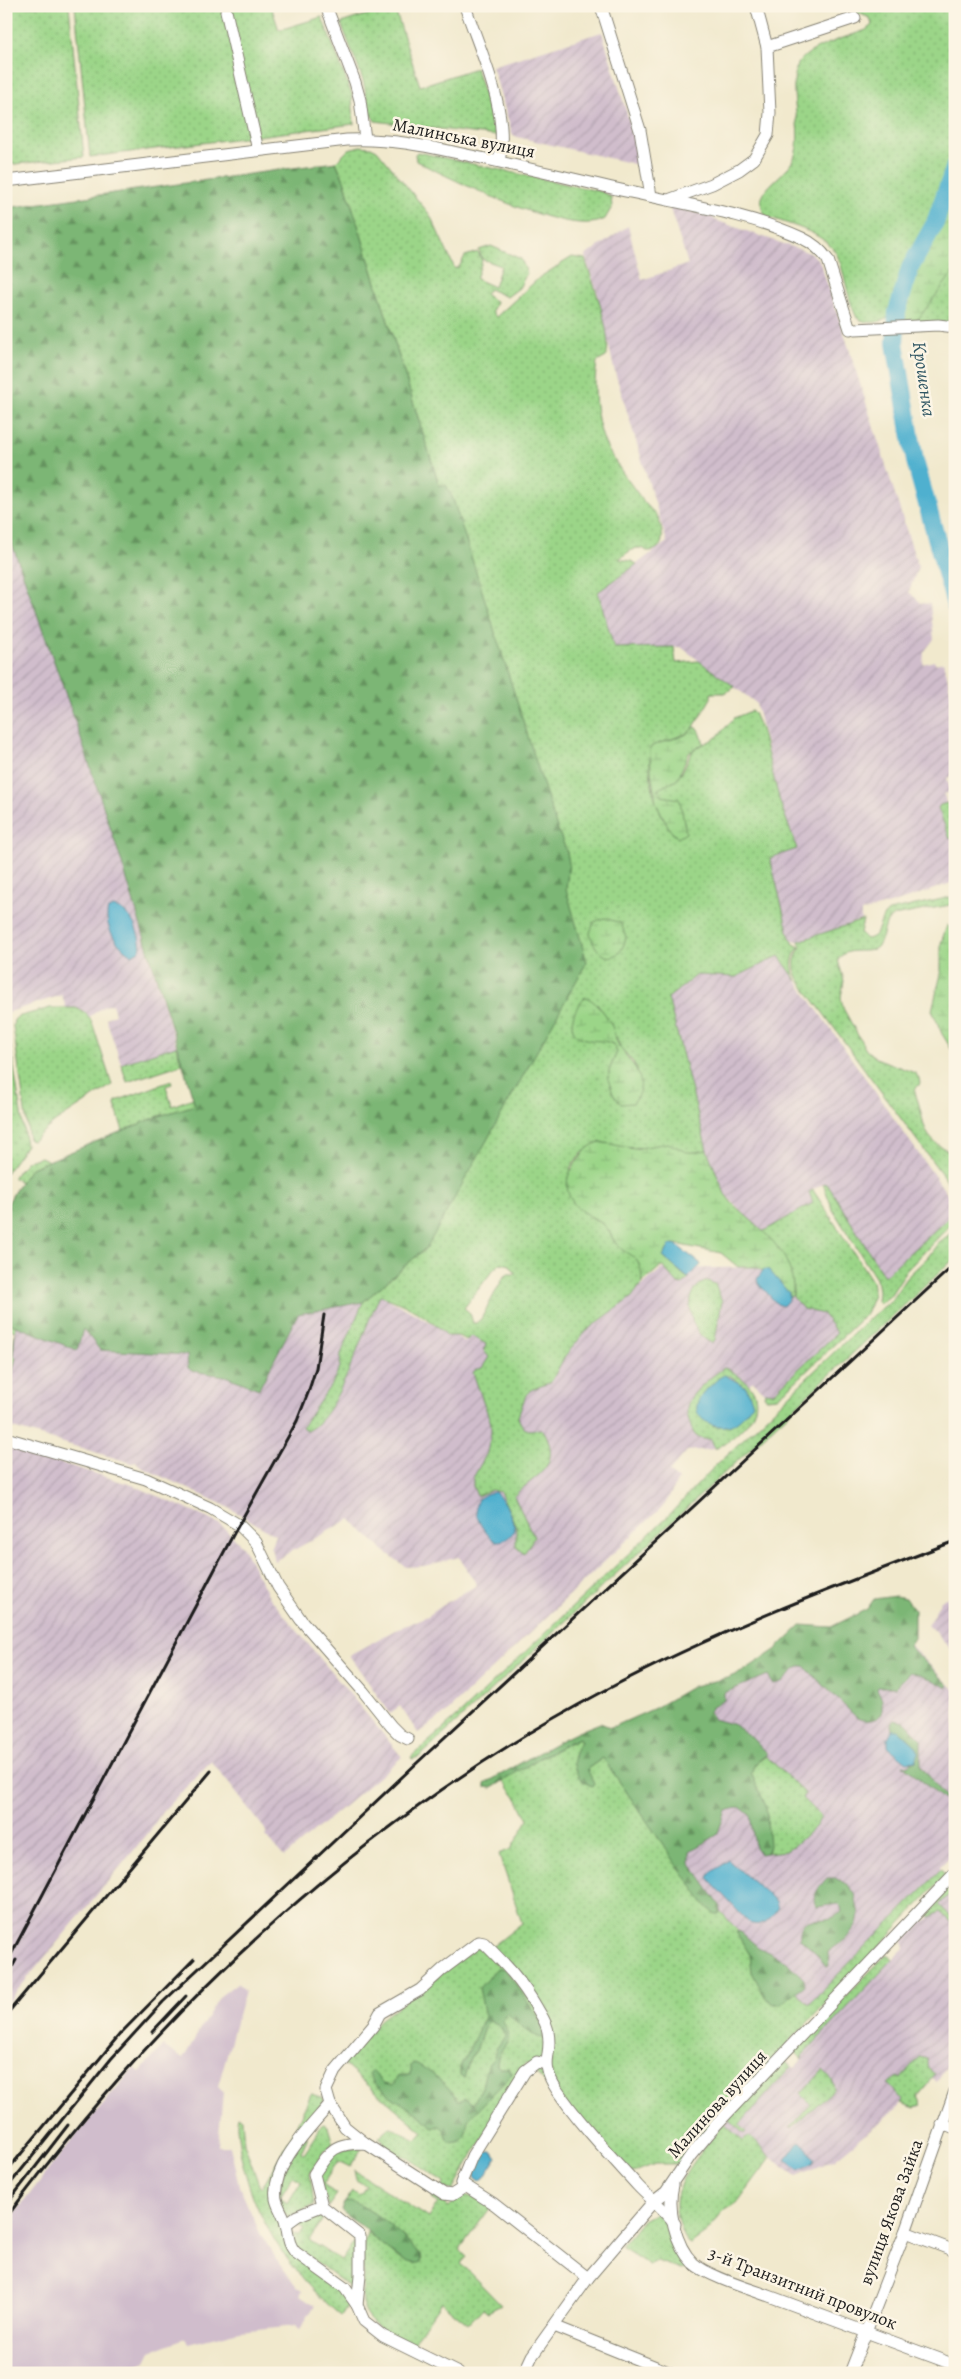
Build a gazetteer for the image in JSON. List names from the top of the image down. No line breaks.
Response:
{"streets":{"street":["Малинська вулиця","Малинова вулиця","вулиця Якова Зайка","3-й Транзитний провулок"]},"crossings":[["Малинова вулиця","3-й Транзитний провулок"],["вулиця Якова Зайка","3-й Транзитний провулок"]],"water":["Крошенка"]}
